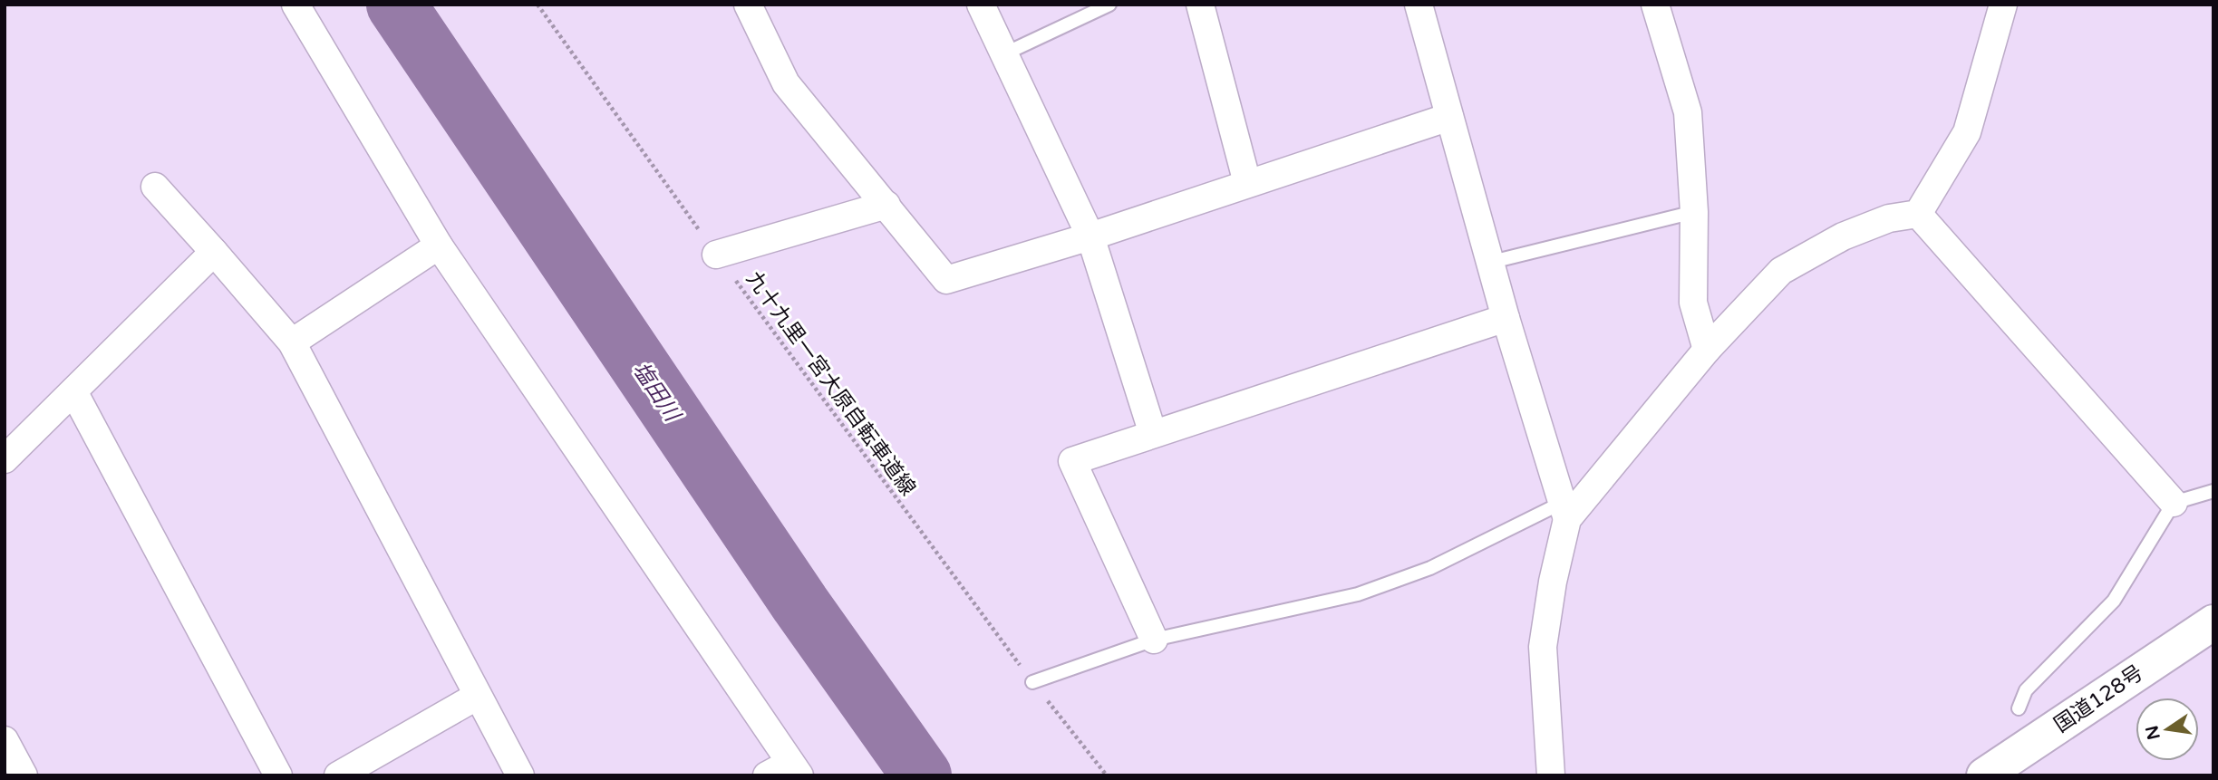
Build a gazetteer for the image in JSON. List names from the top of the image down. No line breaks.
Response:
{"streets":{"highway":["国道128号"],"path":["九十九里一宮大原自転車道線"]},"water":["塩田川"],"north":"left"}
